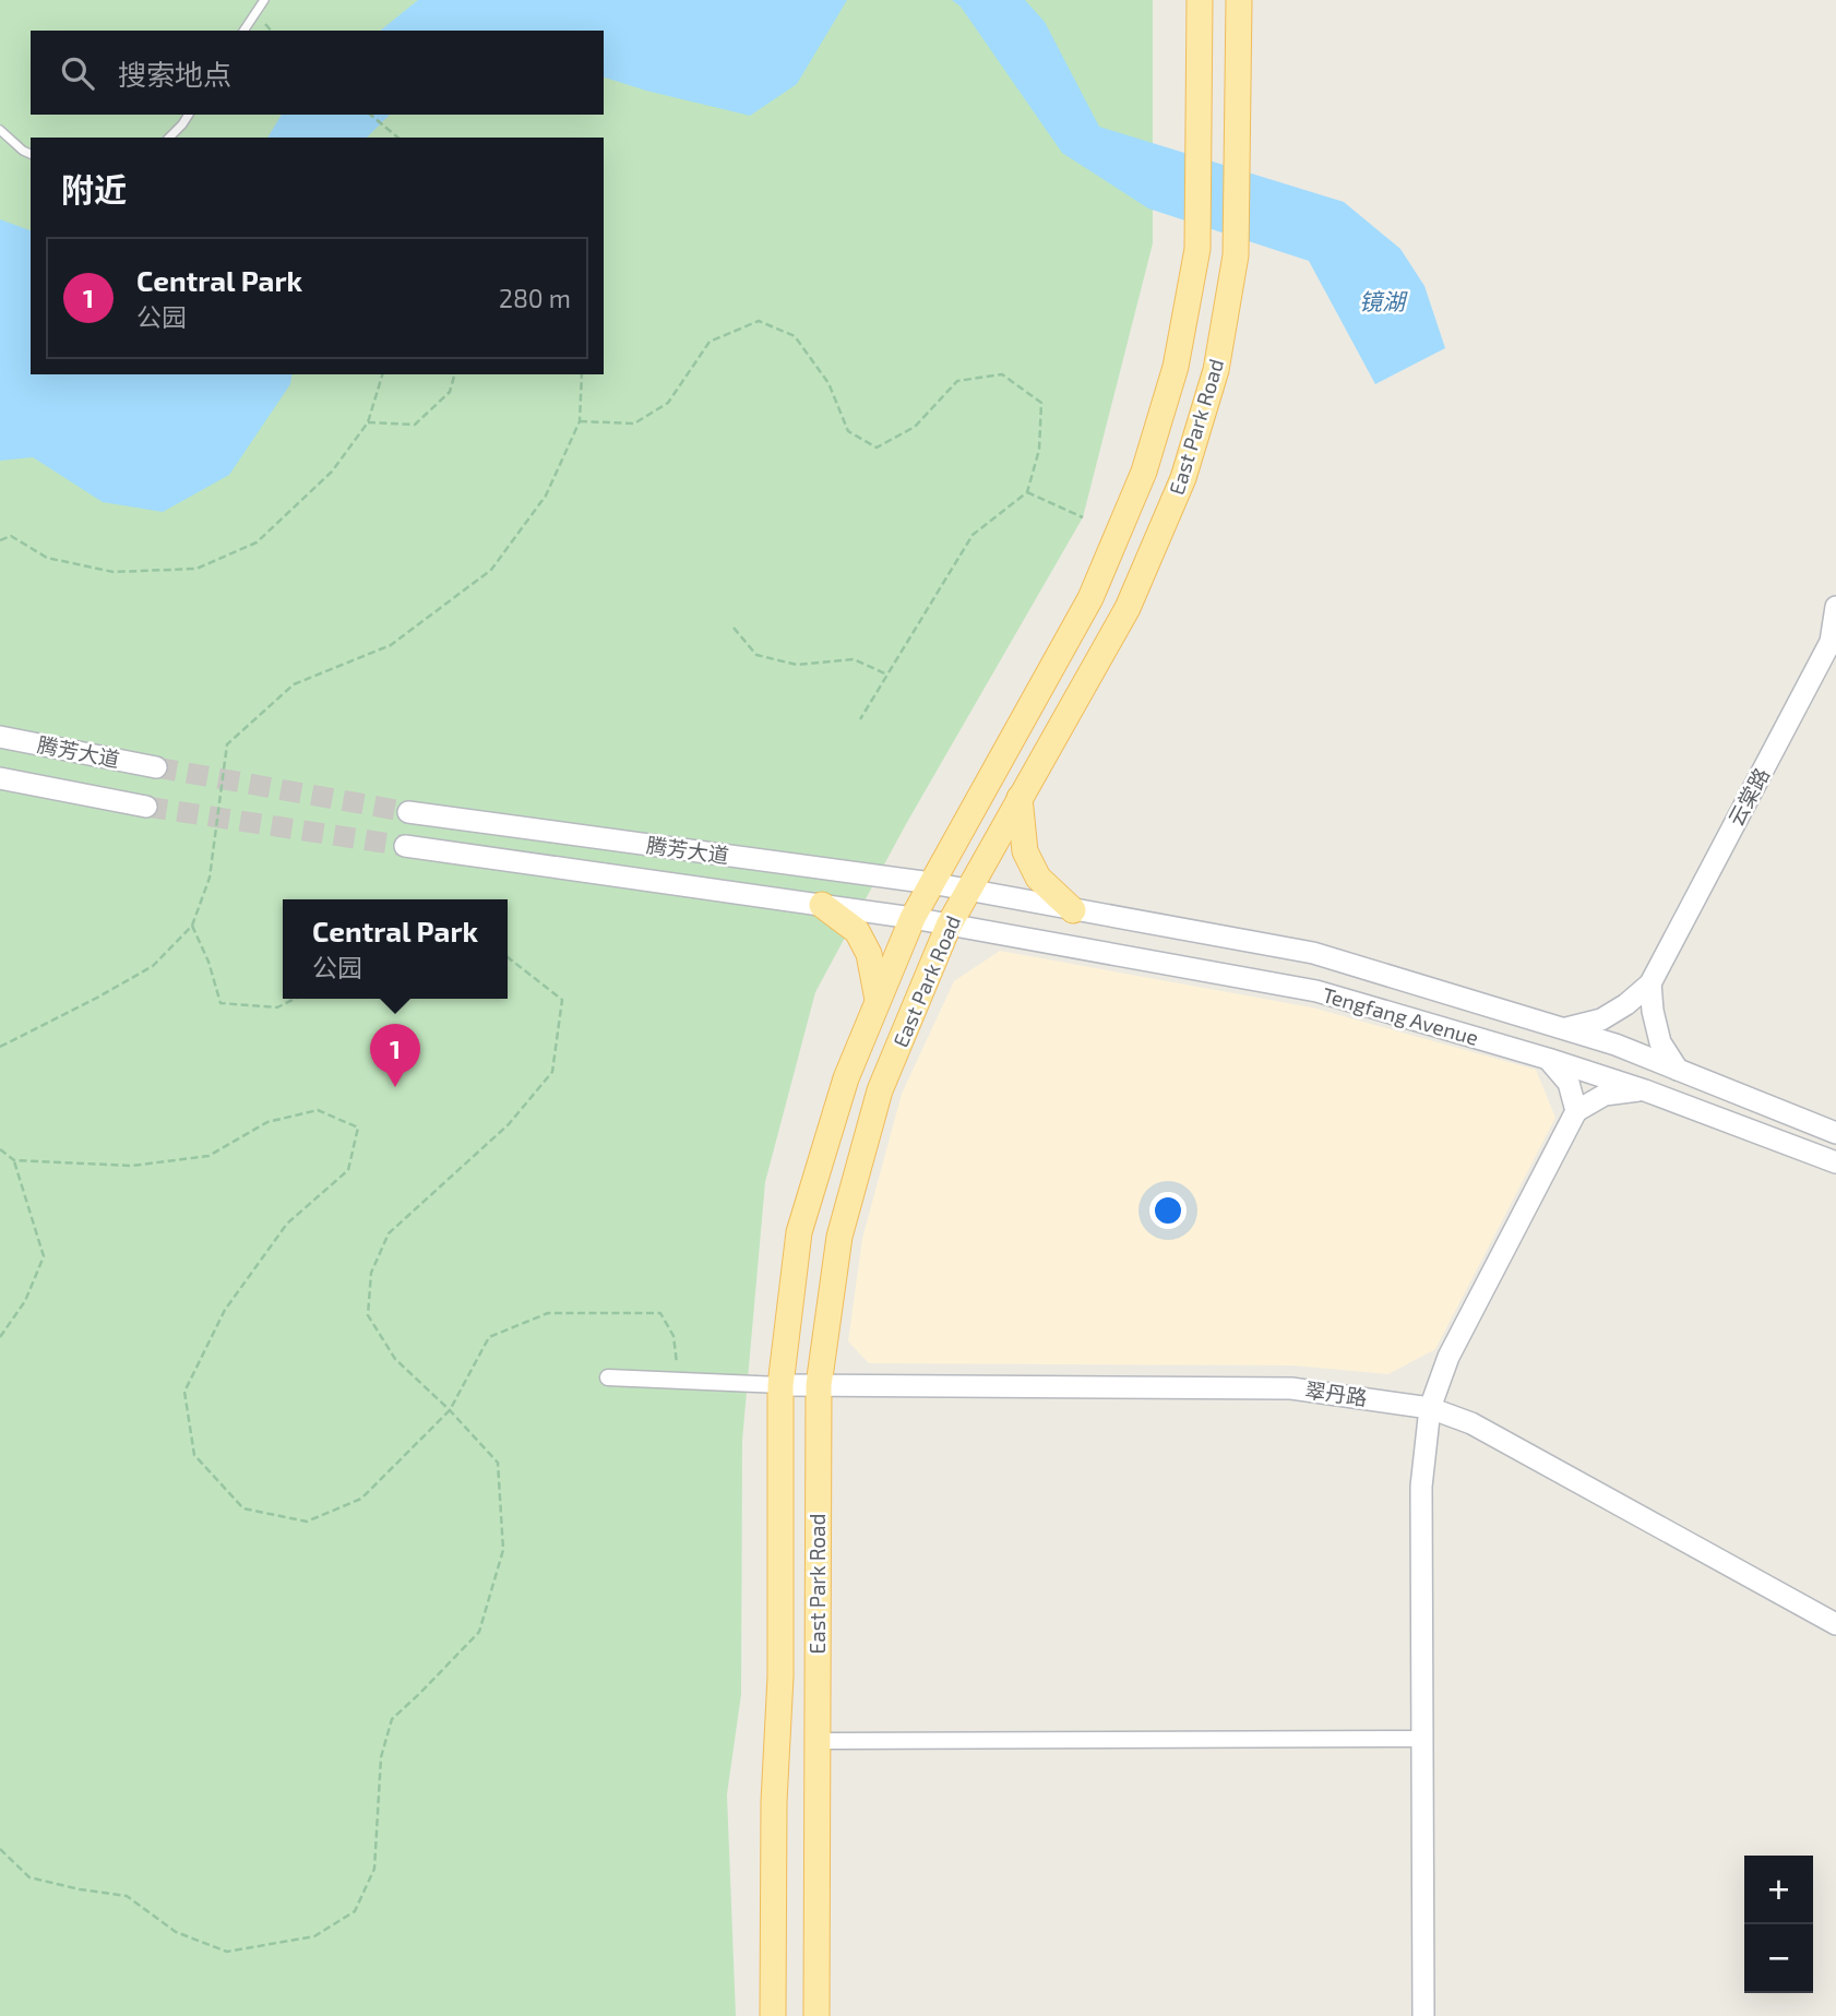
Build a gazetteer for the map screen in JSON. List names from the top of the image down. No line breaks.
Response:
{"streets":{"main road":["East Park Road","腾芳大道","云棠路","Tengfang Avenue","翠丹路"]},"crossings":[["East Park Road","腾芳大道"],["East Park Road","Tengfang Avenue"],["East Park Road","翠丹路"],["腾芳大道","Tengfang Avenue"]],"water":["镜湖"],"page":{"search":"搜索地点","heading":"附近","list":[{"mark":"1","name":"Central Park","note":"公园","value":"280 m"}],"popup":["Central Park","公园"],"pins":"1","map_buttons":["+","−"]}}
